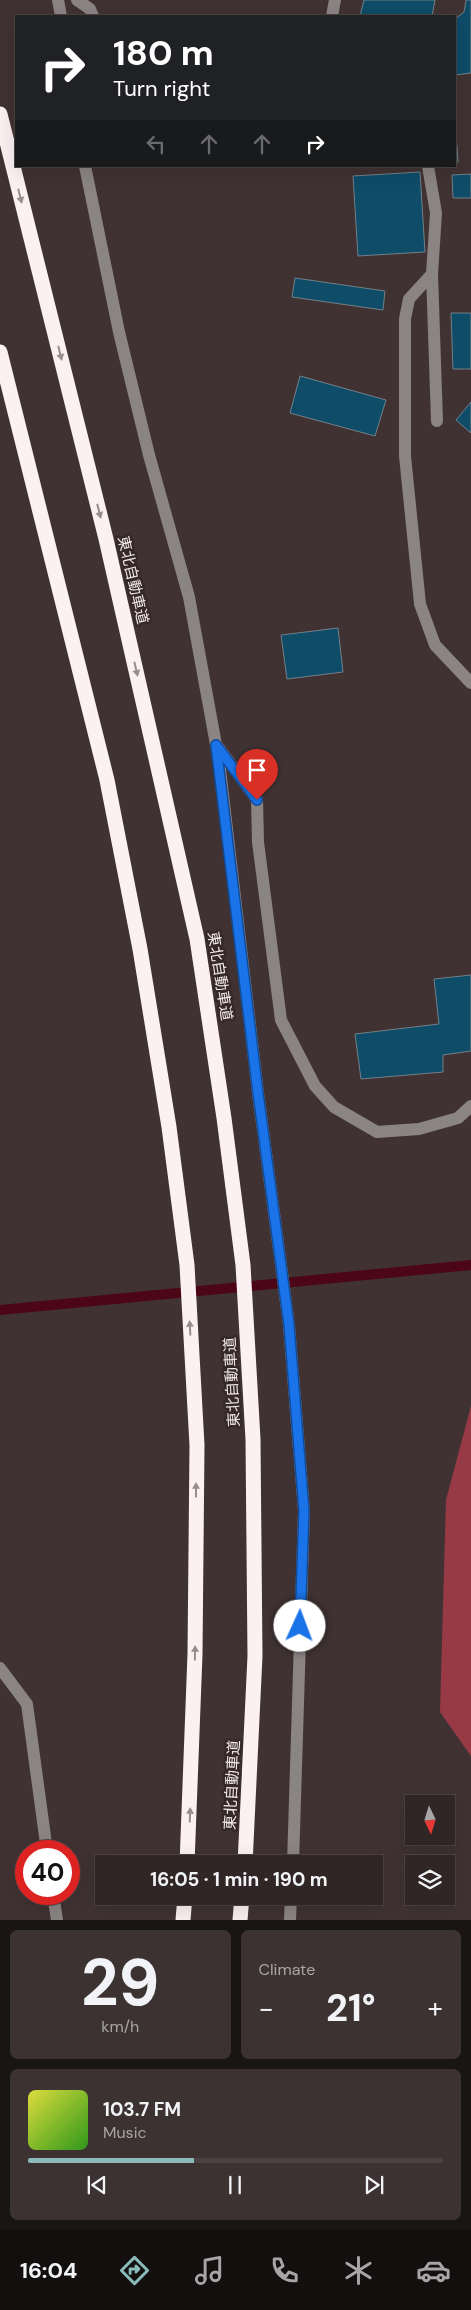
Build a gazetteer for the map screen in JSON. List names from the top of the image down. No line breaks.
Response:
{"streets":{"highway":["東北自動車道"]},"north":"bottom","page":{"turn":["180 m","Turn right"],"limit":"40","trip":"16:05 · 1 min · 190 m","tile":[["29","km/h"],"Climate"],"heat":["−","21°","+"],"song":["103.7 FM","Music"],"tabs":"16:04"}}
